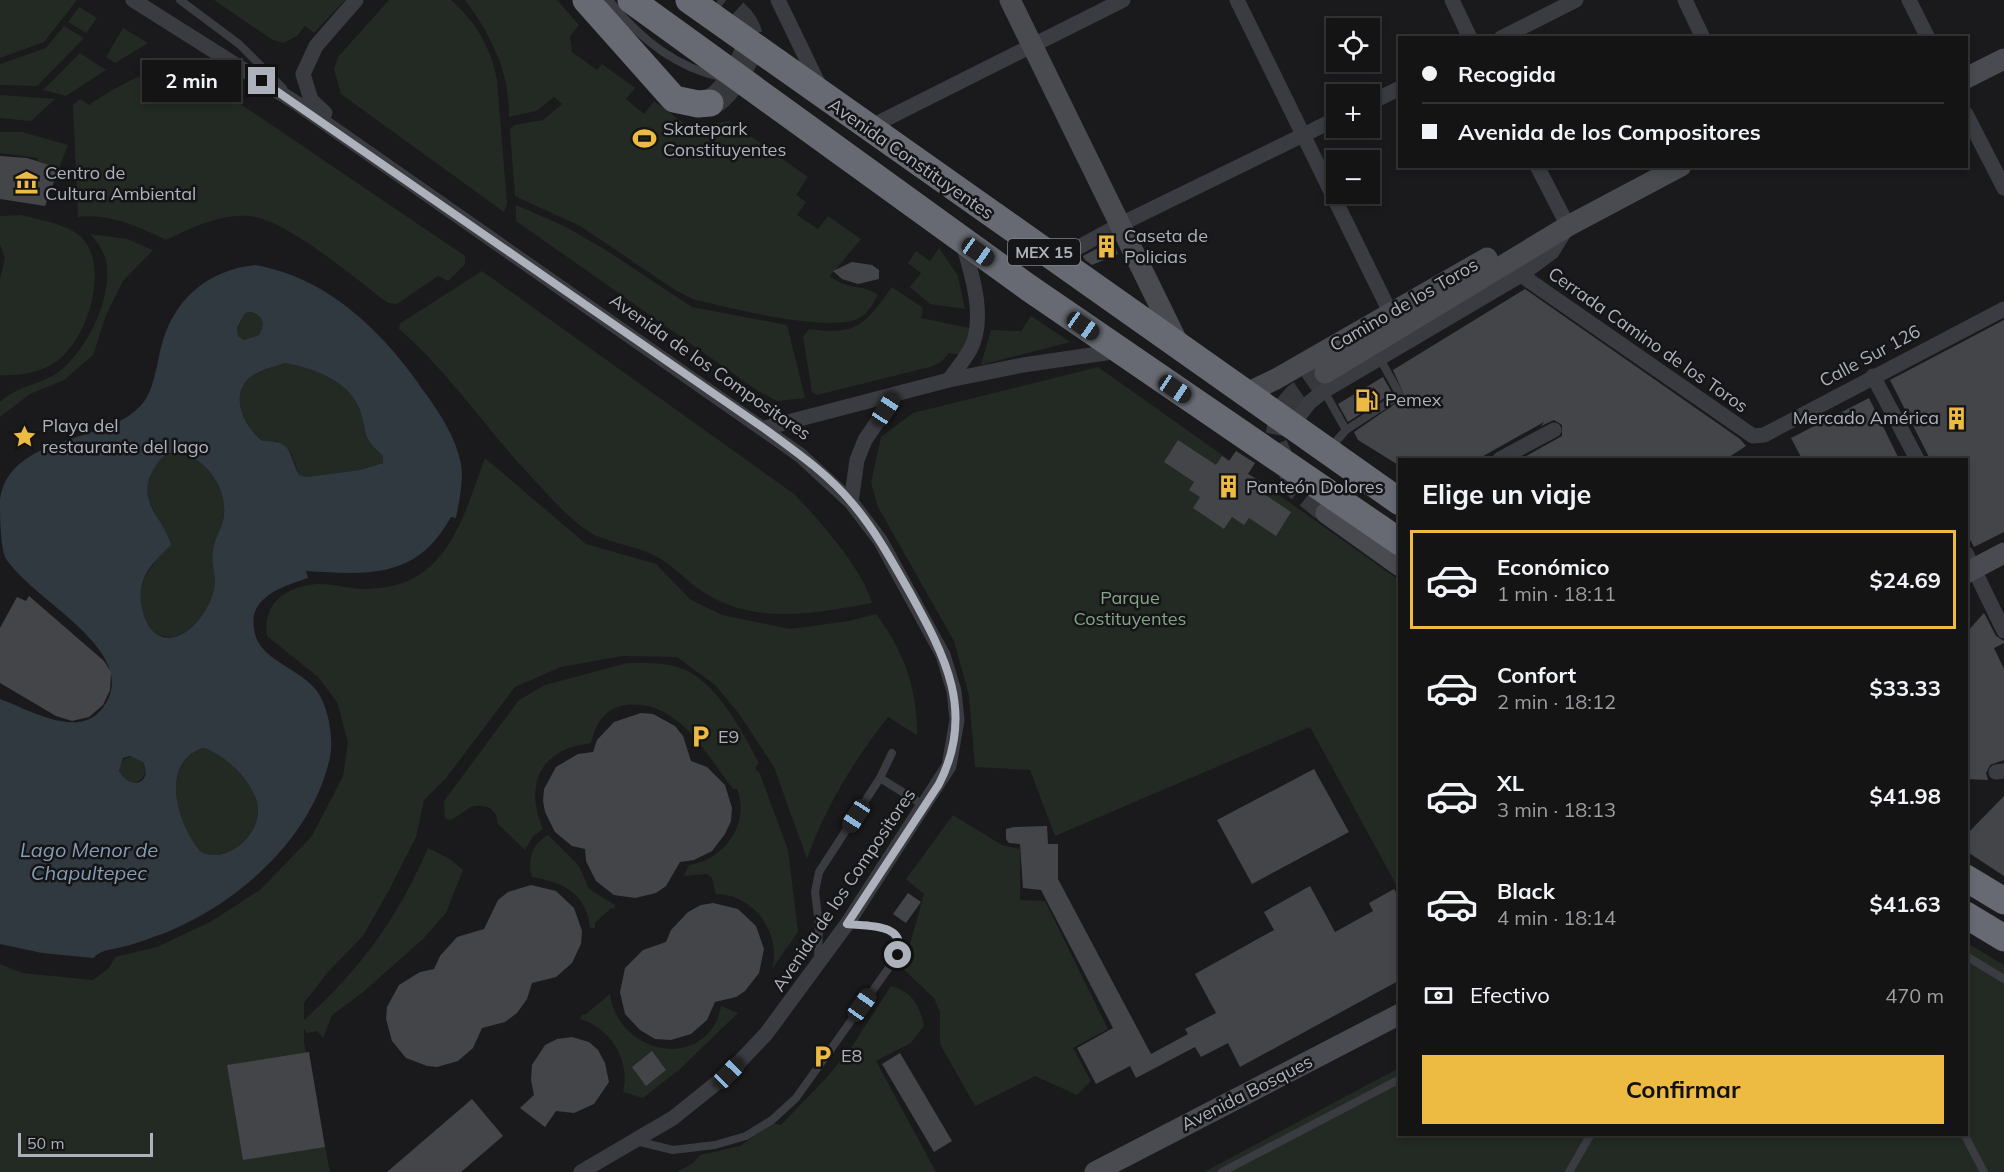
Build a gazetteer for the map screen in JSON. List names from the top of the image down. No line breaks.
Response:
{"streets":{"highway":["Avenida Constituyentes","MEX 15"],"street":["Camino de los Toros","Cerrada Camino de los Toros","Calle Sur 126","Avenida de los Compositores","Avenida Bosques"]},"crossings":[["Avenida Constituyentes","Camino de los Toros"],["Cerrada Camino de los Toros","Calle Sur 126"]],"water":["Lago Menor de Chapultepec"],"parks":["Parque Costituyentes"],"places":{"sports":["Skatepark Constituyentes"],"museum":["Centro de Cultura Ambiental"],"building":["Caseta de Policias","Mercado América","Panteón Dolores"],"fuel station":["Pemex"],"place":["Playa del restaurante del lago"],"parking":["E9","E8"]},"scale_bar":"50 m","page":{"map_buttons":["+","−"],"banner":["Recogida","Avenida de los Compositores"],"bubble":"2 min","heading":"Elige un viaje","list":[{"name":"Económico","note":"1 min · 18:11","value":"$24.69"},{"name":"Confort","note":"2 min · 18:12","value":"$33.33"},{"name":"XL","note":"3 min · 18:13","value":"$41.98"},{"name":"Black","note":"4 min · 18:14","value":"$41.63"}],"pay":["Efectivo","470 m"],"buttons":"Confirmar","scale":"50 m"}}
